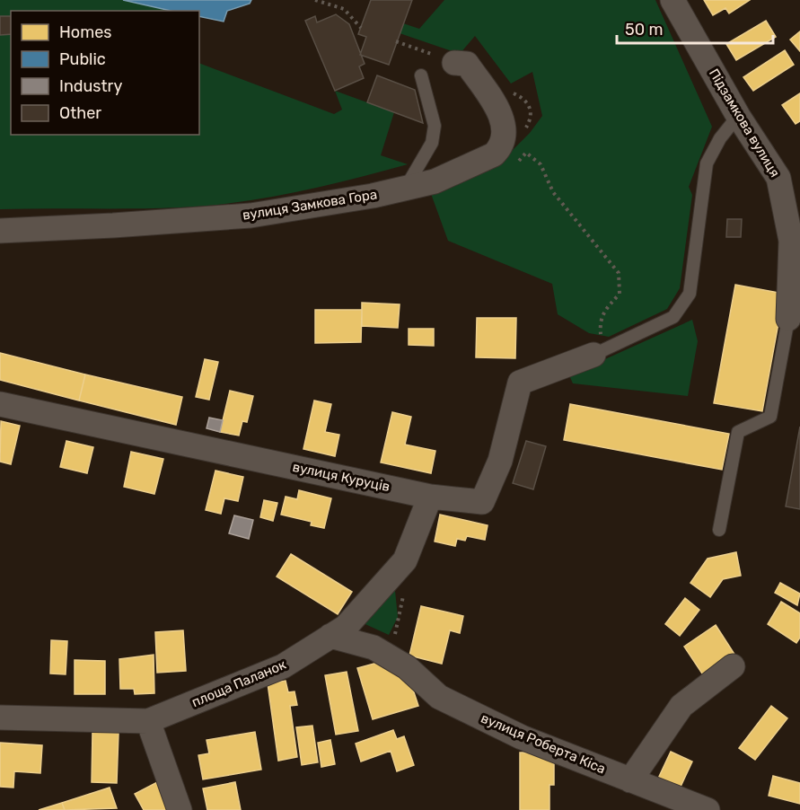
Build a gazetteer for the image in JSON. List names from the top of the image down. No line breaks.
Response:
{"streets":{"street":["Підзамкова вулиця","вулиця Замкова Гора","вулиця Куруців","площа Паланок","вулиця Роберта Кіса"]},"crossings":[["вулиця Куруців","площа Паланок"],["площа Паланок","вулиця Роберта Кіса"]],"legend":["Homes","Public","Industry","Other"],"scale_bar":"50 m"}
